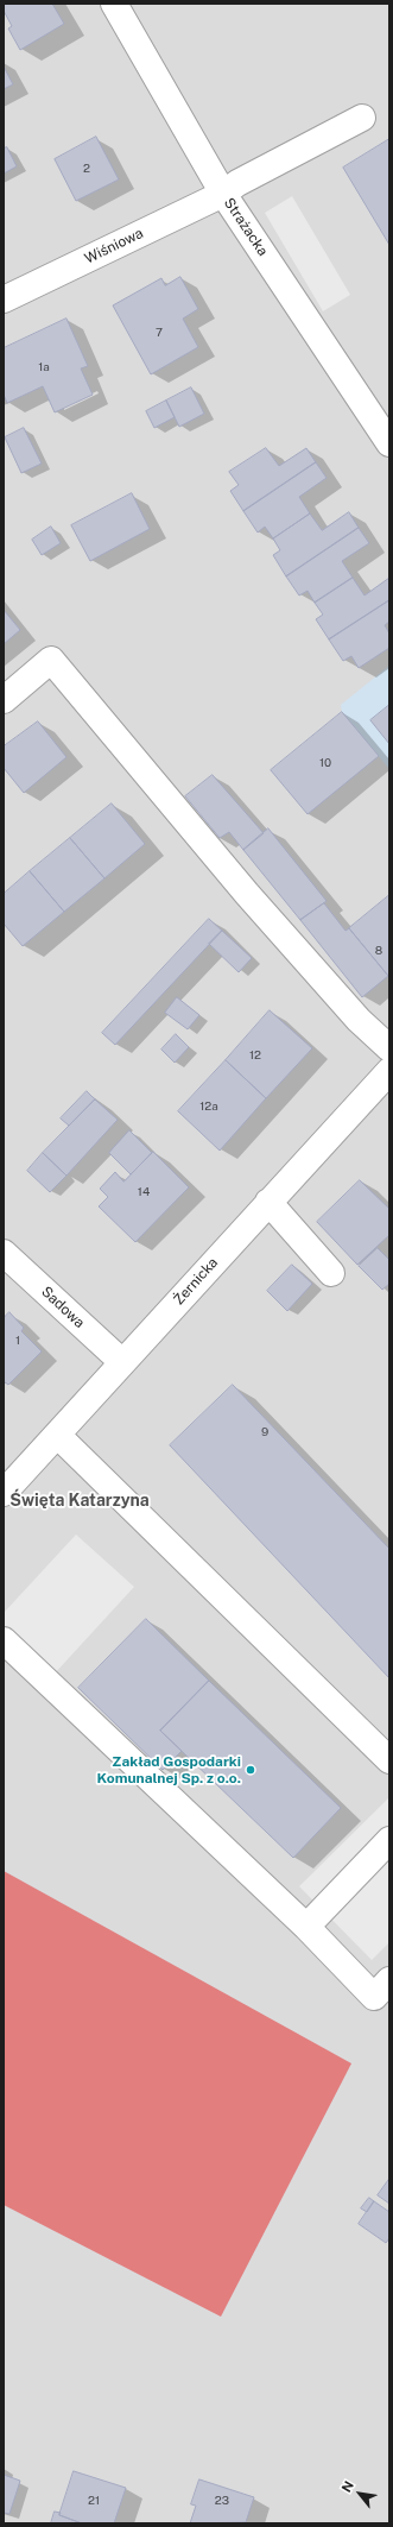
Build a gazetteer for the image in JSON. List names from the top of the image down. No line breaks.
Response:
{"streets":{"street":["Strażacka","Wiśniowa","Żernicka","Sadowa"]},"crossings":[["Strażacka","Wiśniowa"],["Żernicka","Sadowa"]],"districts":["Święta Katarzyna"],"places":["Zakład Gospodarki Komunalnej Sp. z o.o."],"house_numbers":["2","7","1a","10","8","12","12a","14","1","9","21","23"],"north":"top left"}
